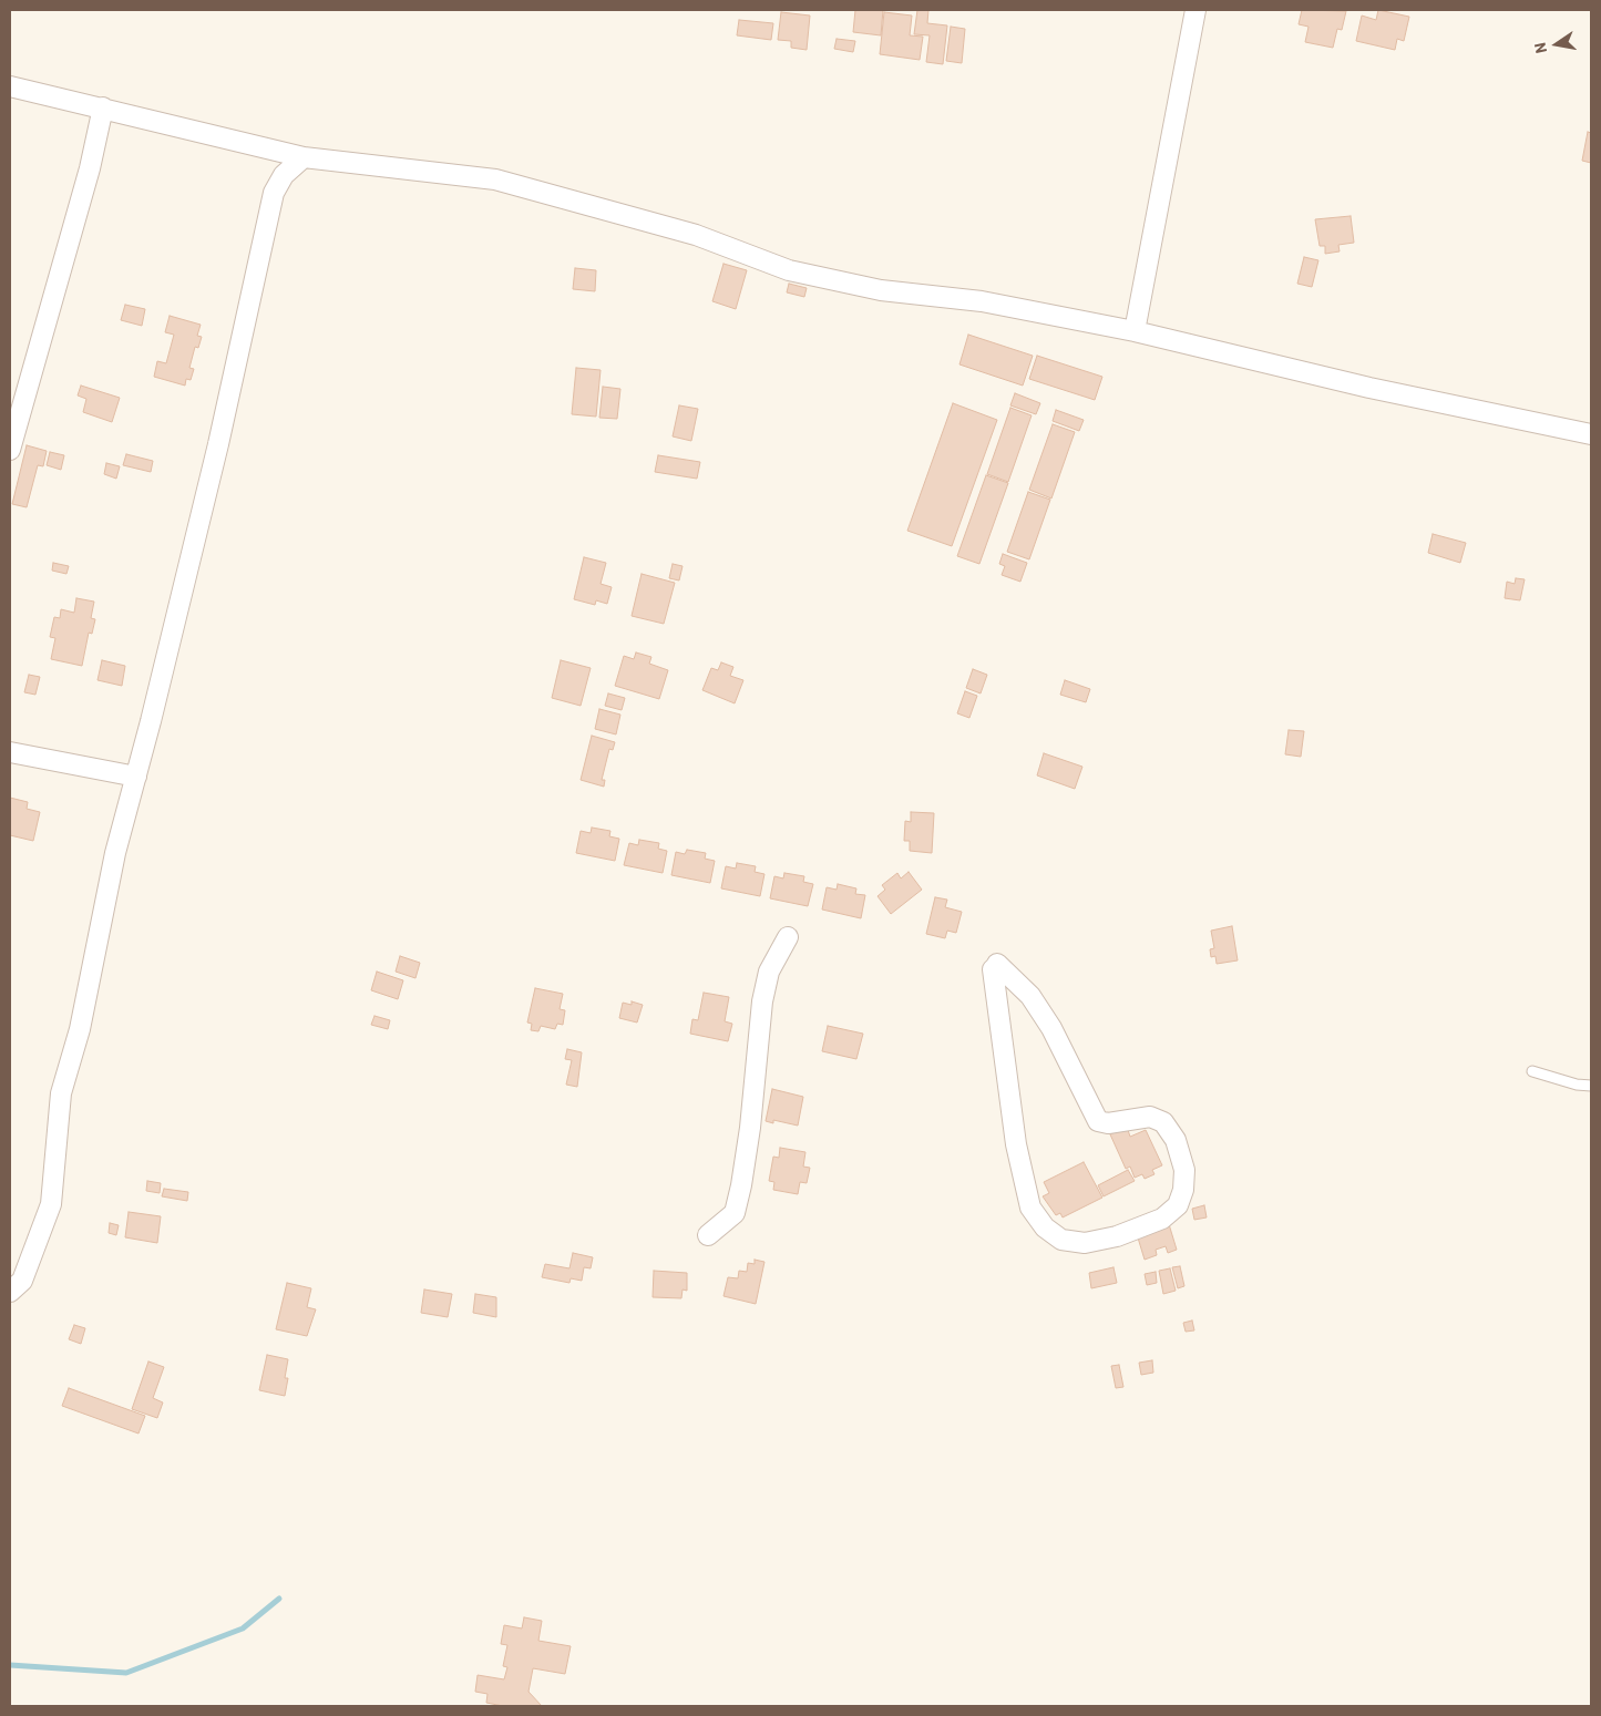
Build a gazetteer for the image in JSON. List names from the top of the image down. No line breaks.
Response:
{"north":"left"}
